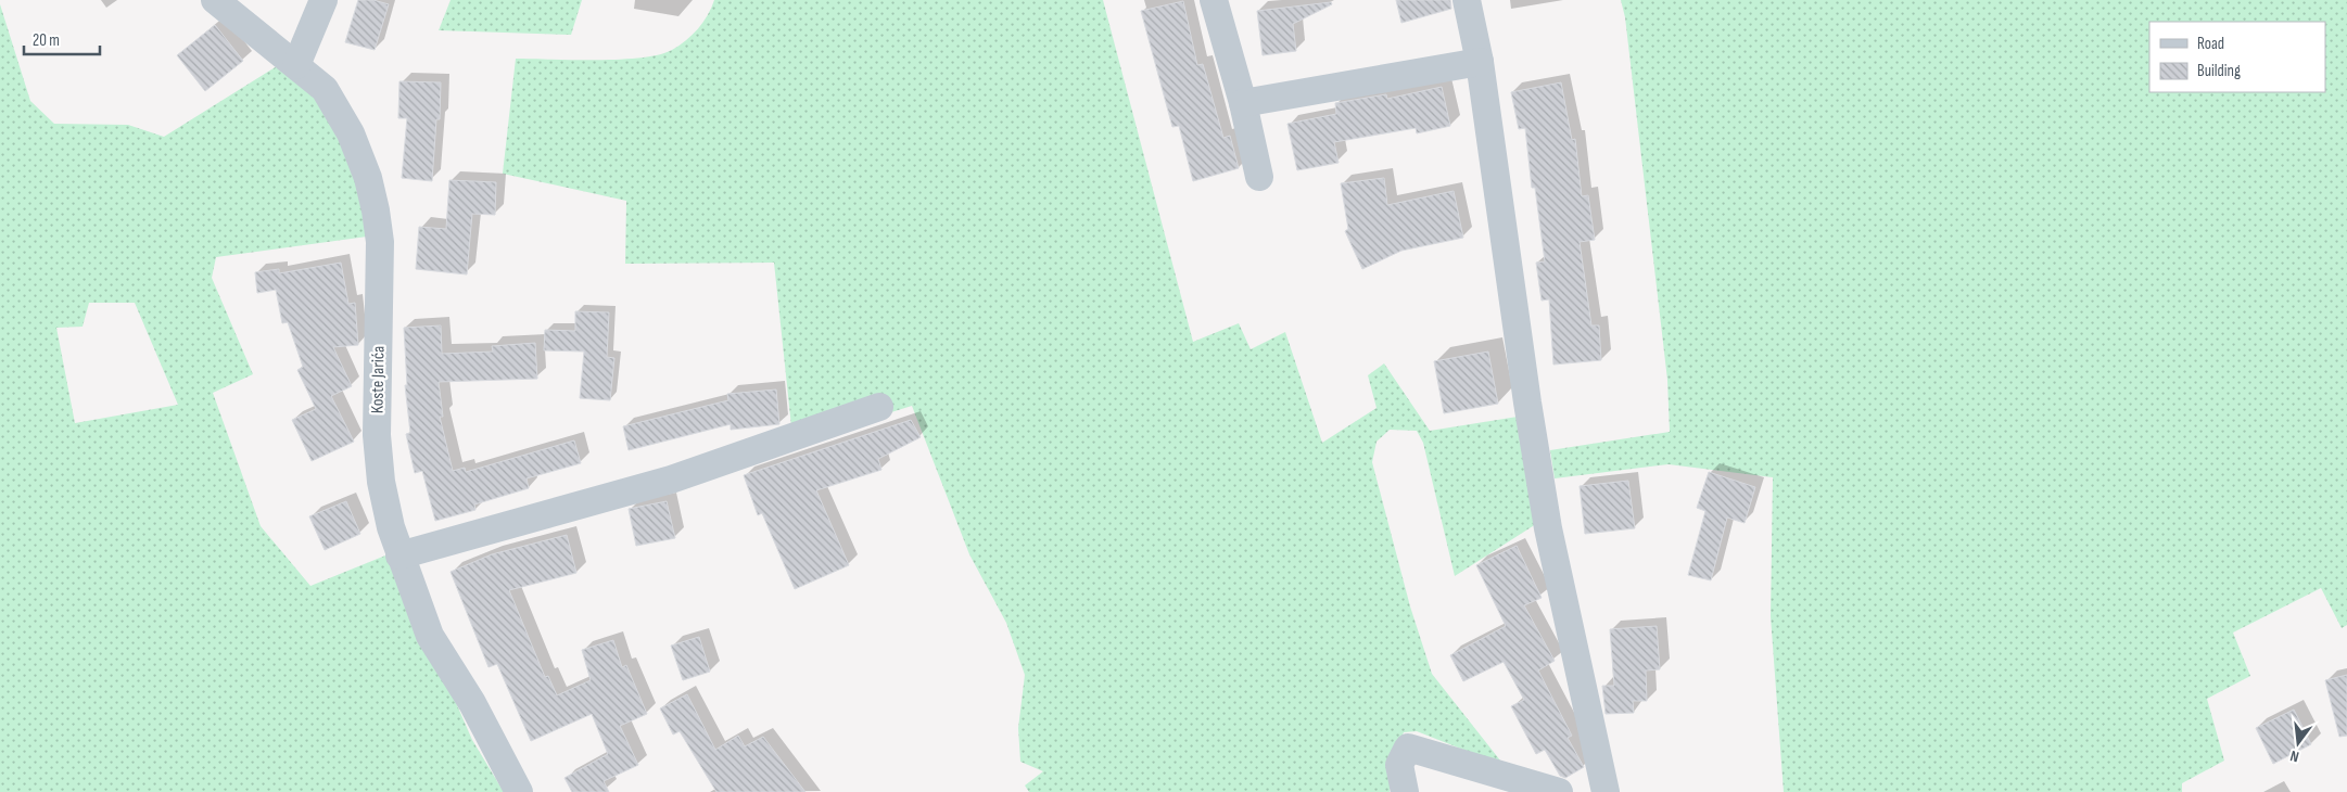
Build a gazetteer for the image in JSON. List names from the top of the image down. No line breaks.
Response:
{"streets":{"street":["Koste Jarića"]},"legend":["Road","Building"],"scale_bar":"20 m","north":"bottom"}
